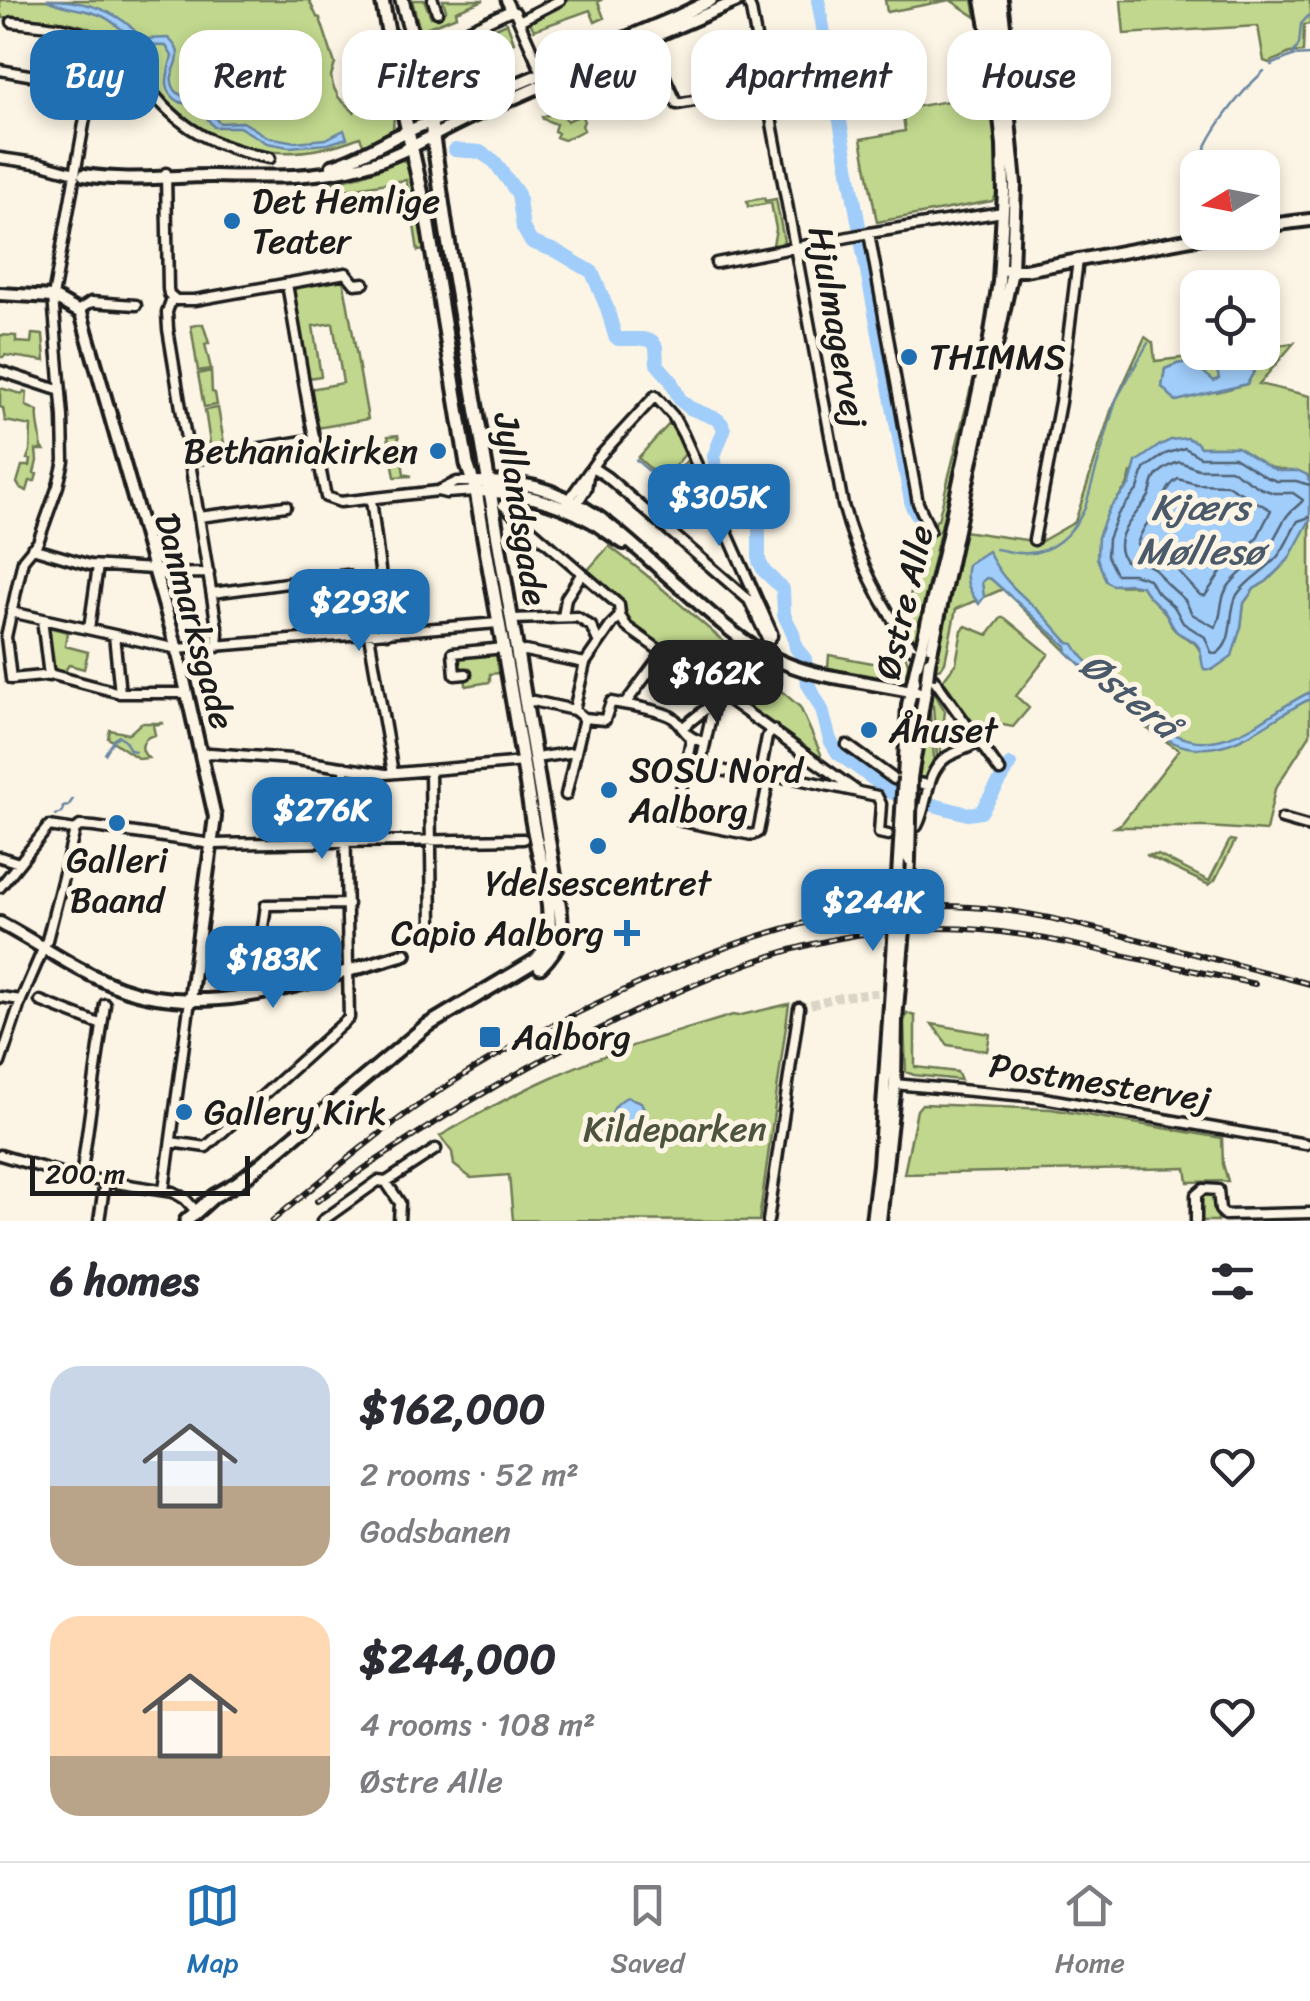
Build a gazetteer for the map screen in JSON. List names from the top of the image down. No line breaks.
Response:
{"streets":{"main road":["Jyllandsgade"],"street":["Hjulmagervej","Østre Alle","Danmarksgade","Postmestervej"]},"crossings":[["Hjulmagervej","Østre Alle"],["Østre Alle","Postmestervej"]],"water":["Kjærs Møllesø","Østerå"],"parks":["Kildeparken"],"places":{"other":["Det Hemlige Teater","THIMMS","Bethaniakirken","Åhuset","SOSU Nord Aalborg","Galleri Baand","Ydelsescentret","Gallery Kirk"],"health":["Capio Aalborg"],"transit":["Aalborg"]},"scale_bar":"200 m","north":"left","page":{"chip":["Buy","Rent","Filters","New","Apartment","House"],"price":["$305K","$293K","$162K","$276K","$244K","$183K"],"scale":"200 m","heading":"6 homes","list":[{"name":"$162,000","note":"2 rooms · 52 m² · Godsbanen"},{"name":"$244,000","note":"4 rooms · 108 m² · Østre Alle"}],"tabs":["Map","Saved","Home"]}}
